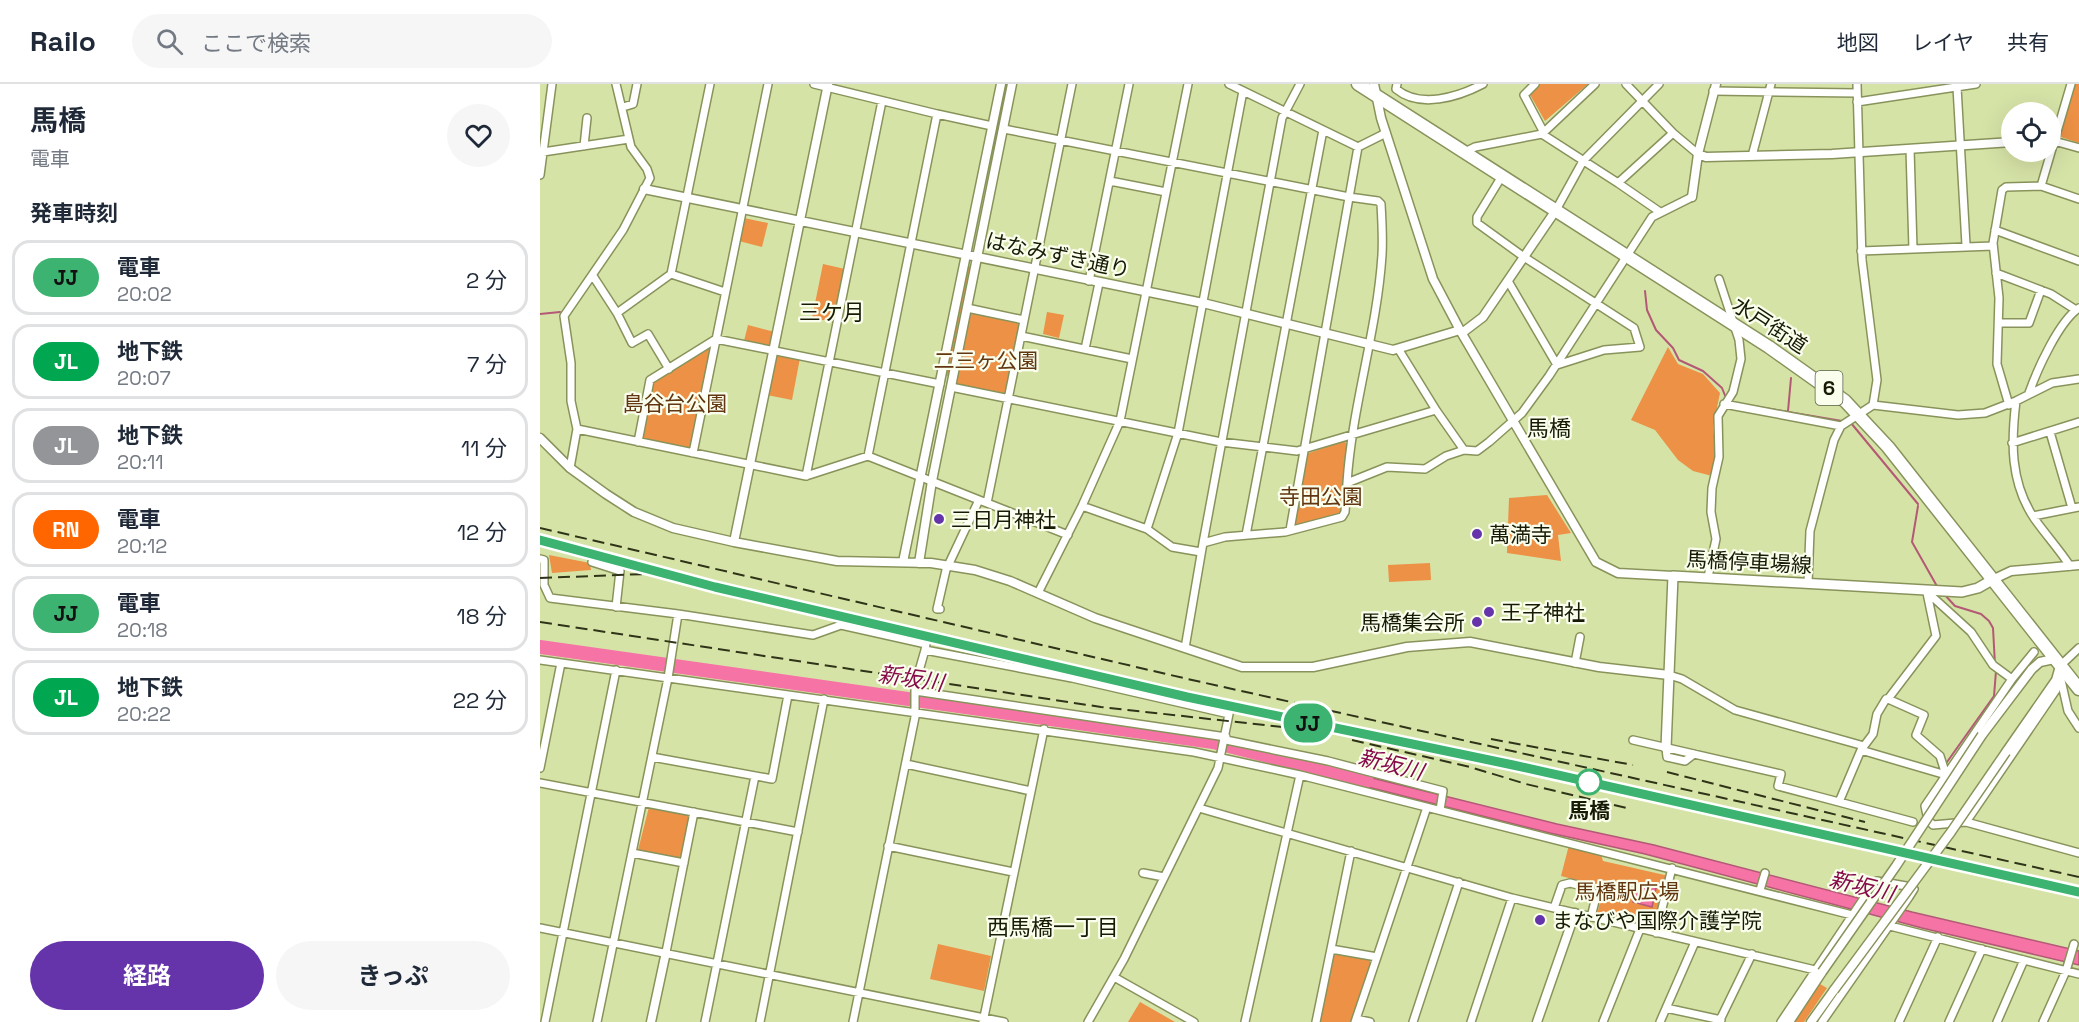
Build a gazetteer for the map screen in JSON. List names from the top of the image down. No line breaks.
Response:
{"streets":{"highway":["水戸街道","6"],"main road":["馬橋停車場線"],"street":["はなみずき通り"]},"crossings":[["水戸街道","馬橋停車場線"]],"districts":["三ケ月","馬橋","西馬橋一丁目"],"water":["新坂川"],"parks":["二三ヶ公園","島谷台公園","寺田公園","馬橋駅広場"],"places":["三日月神社","萬満寺","王子神社","馬橋集会所","馬橋","まなびや国際介護学院"],"page":{"header":"Railo","search":"ここで検索","nav":["地図","レイヤ","共有"],"heading":[["馬橋","電車"],"発車時刻"],"on_map":"JJ","list":[{"mark":"JJ","name":"電車","note":"20:02","value":"2 分"},{"mark":"JL","name":"地下鉄","note":"20:07","value":"7 分"},{"mark":"JL","name":"地下鉄","note":"20:11","value":"11 分"},{"mark":"RN","name":"電車","note":"20:12","value":"12 分"},{"mark":"JJ","name":"電車","note":"20:18","value":"18 分"},{"mark":"JL","name":"地下鉄","note":"20:22","value":"22 分"}],"buttons":["経路","きっぷ"]}}
